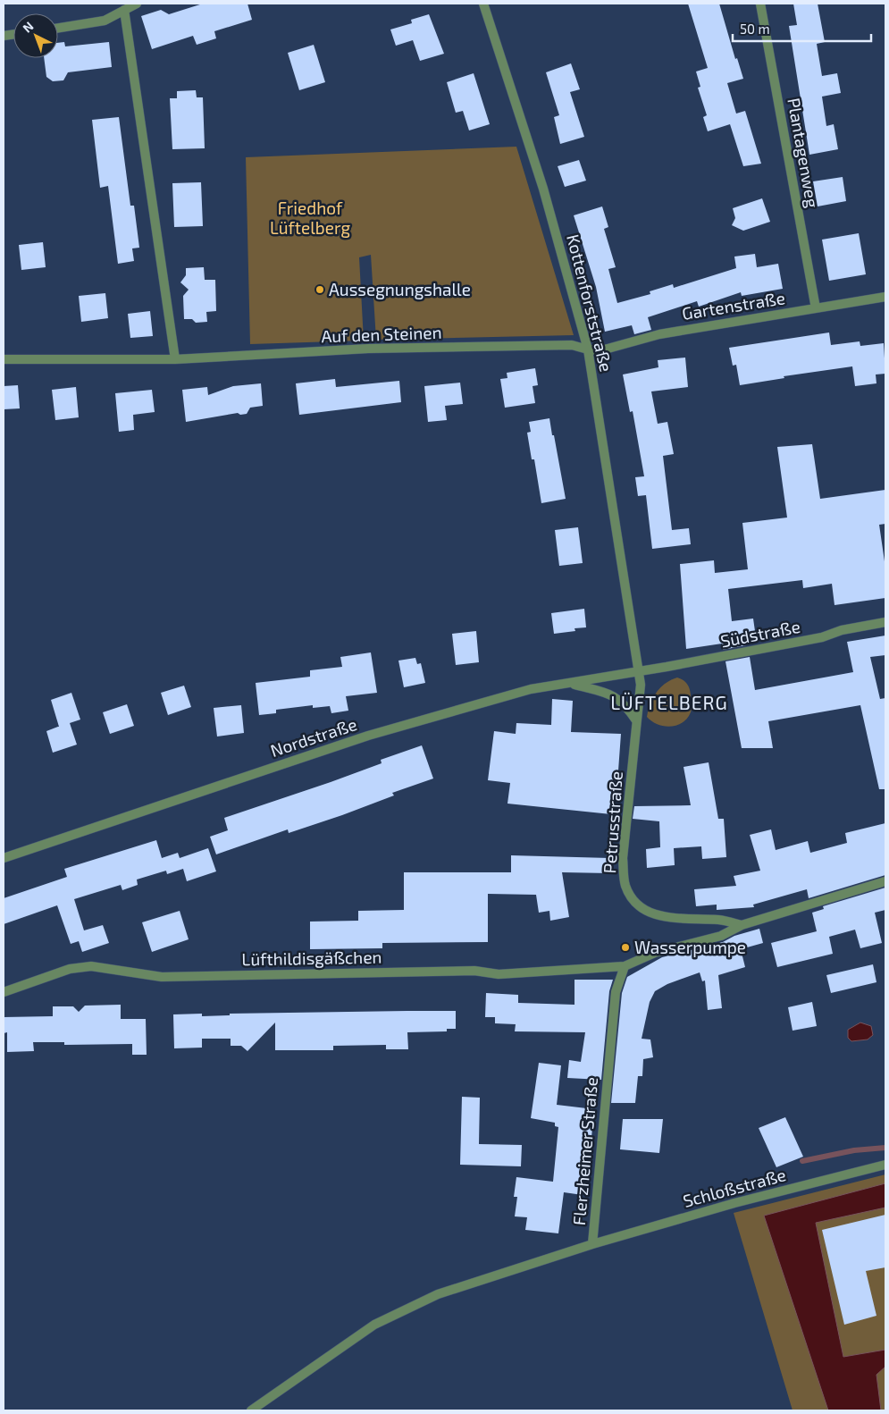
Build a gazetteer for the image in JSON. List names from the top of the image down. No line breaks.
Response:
{"streets":{"street":["Plantagenweg","Kottenforststraße","Gartenstraße","Auf den Steinen","Südstraße","Nordstraße","Petrusstraße","Lüfthildisgäßchen","Flerzheimer Straße","Schloßstraße"]},"crossings":[["Plantagenweg","Gartenstraße"],["Kottenforststraße","Gartenstraße"],["Kottenforststraße","Auf den Steinen"],["Kottenforststraße","Südstraße"],["Kottenforststraße","Nordstraße"],["Kottenforststraße","Petrusstraße"],["Gartenstraße","Auf den Steinen"],["Südstraße","Nordstraße"],["Südstraße","Petrusstraße"],["Nordstraße","Petrusstraße"],["Lüfthildisgäßchen","Flerzheimer Straße"],["Flerzheimer Straße","Schloßstraße"]],"districts":["LÜFTELBERG"],"parks":["Friedhof Lüftelberg"],"places":["Aussegnungshalle","Wasserpumpe"],"scale_bar":"50 m","north":"top left"}
